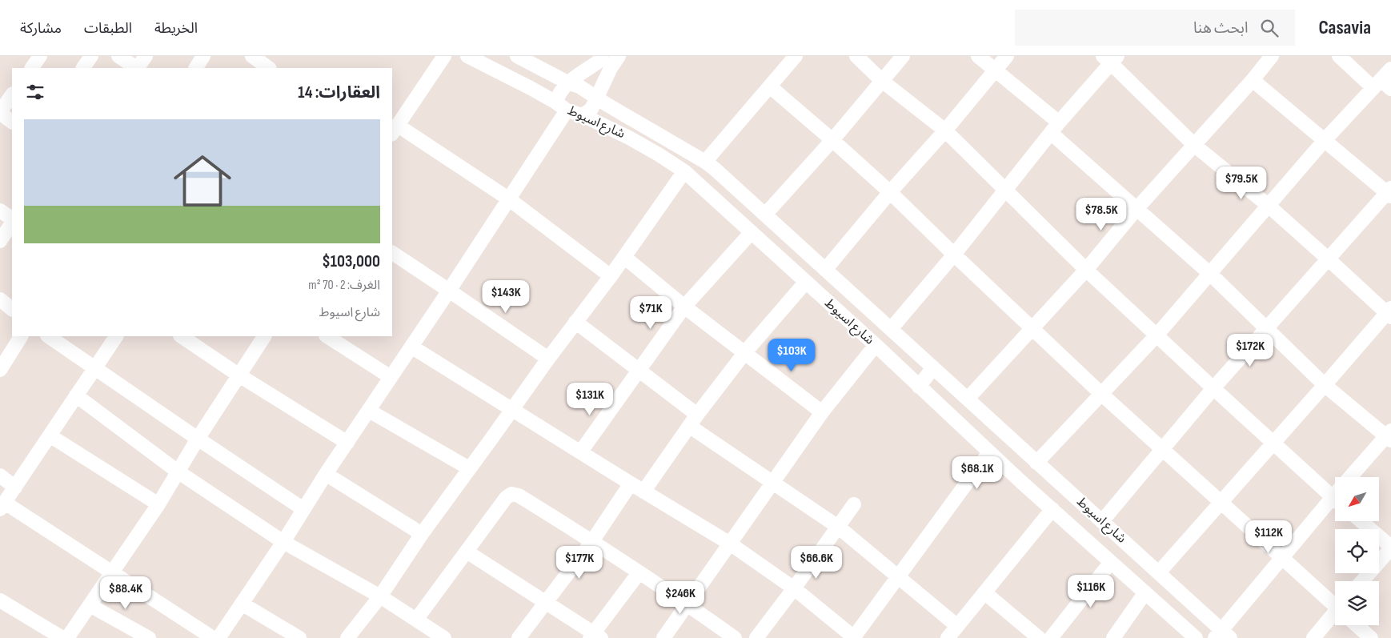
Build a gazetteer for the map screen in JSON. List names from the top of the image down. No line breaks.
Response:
{"streets":{"street":["شارع اسيوط"]},"north":"bottom left","page":{"header":"Casavia","search":"ابحث هنا","nav":["الخريطة","الطبقات","مشاركة"],"heading":"العقارات: 14","list":[{"name":"$103,000","note":"الغرف: 2 · 70 m² · شارع اسيوط"}],"price":["$79.5K","$78.5K","$143K","$71K","$172K","$103K","$131K","$68.1K","$112K","$177K","$66.6K","$116K","$88.4K","$246K"]}}
